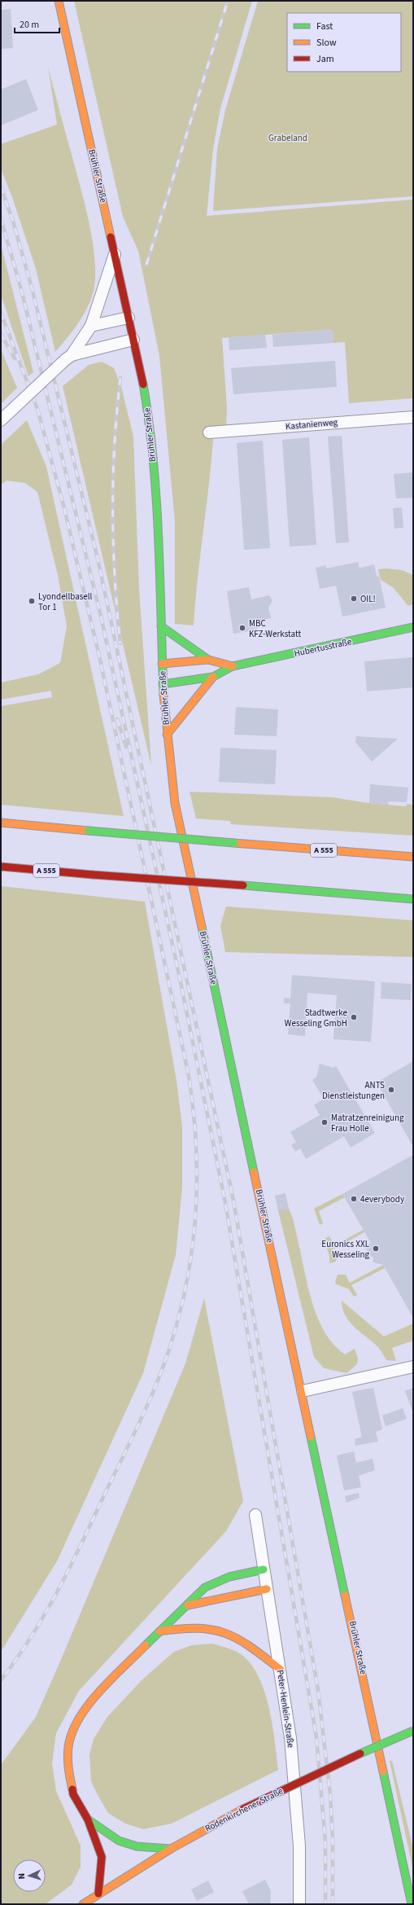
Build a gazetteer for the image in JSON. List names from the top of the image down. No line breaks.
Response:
{"streets":{"main road":["Brühler Straße","Hubertusstraße","A 555","Rodenkirchener Straße"],"street":["Kastanienweg","Peter-Henlein-Straße"]},"crossings":[["Brühler Straße","Hubertusstraße"]],"parks":["Grabeland"],"places":["OIL!","Lyondellbasell Tor 1","MBC KFZ-Werkstatt","Stadtwerke Wesseling GmbH","ANTS Dienstleistungen","Matratzenreinigung Frau Holle","4everybody","Euronics XXL Wesseling"],"legend":["Fast","Slow","Jam"],"scale_bar":"20 m","north":"left"}
